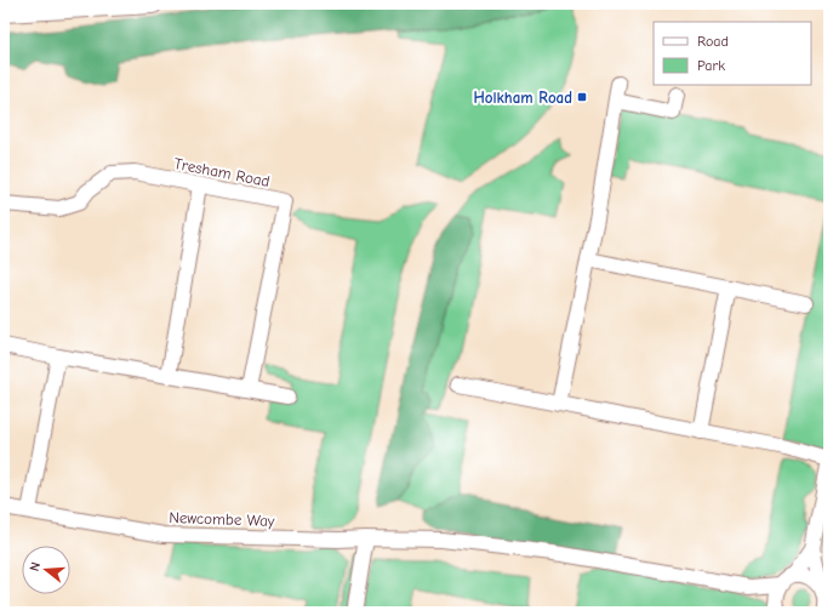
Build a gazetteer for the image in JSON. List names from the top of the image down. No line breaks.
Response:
{"streets":{"street":["Tresham Road","Newcombe Way"]},"places":{"transit":["Holkham Road"]},"legend":["Road","Park"],"north":"left"}
